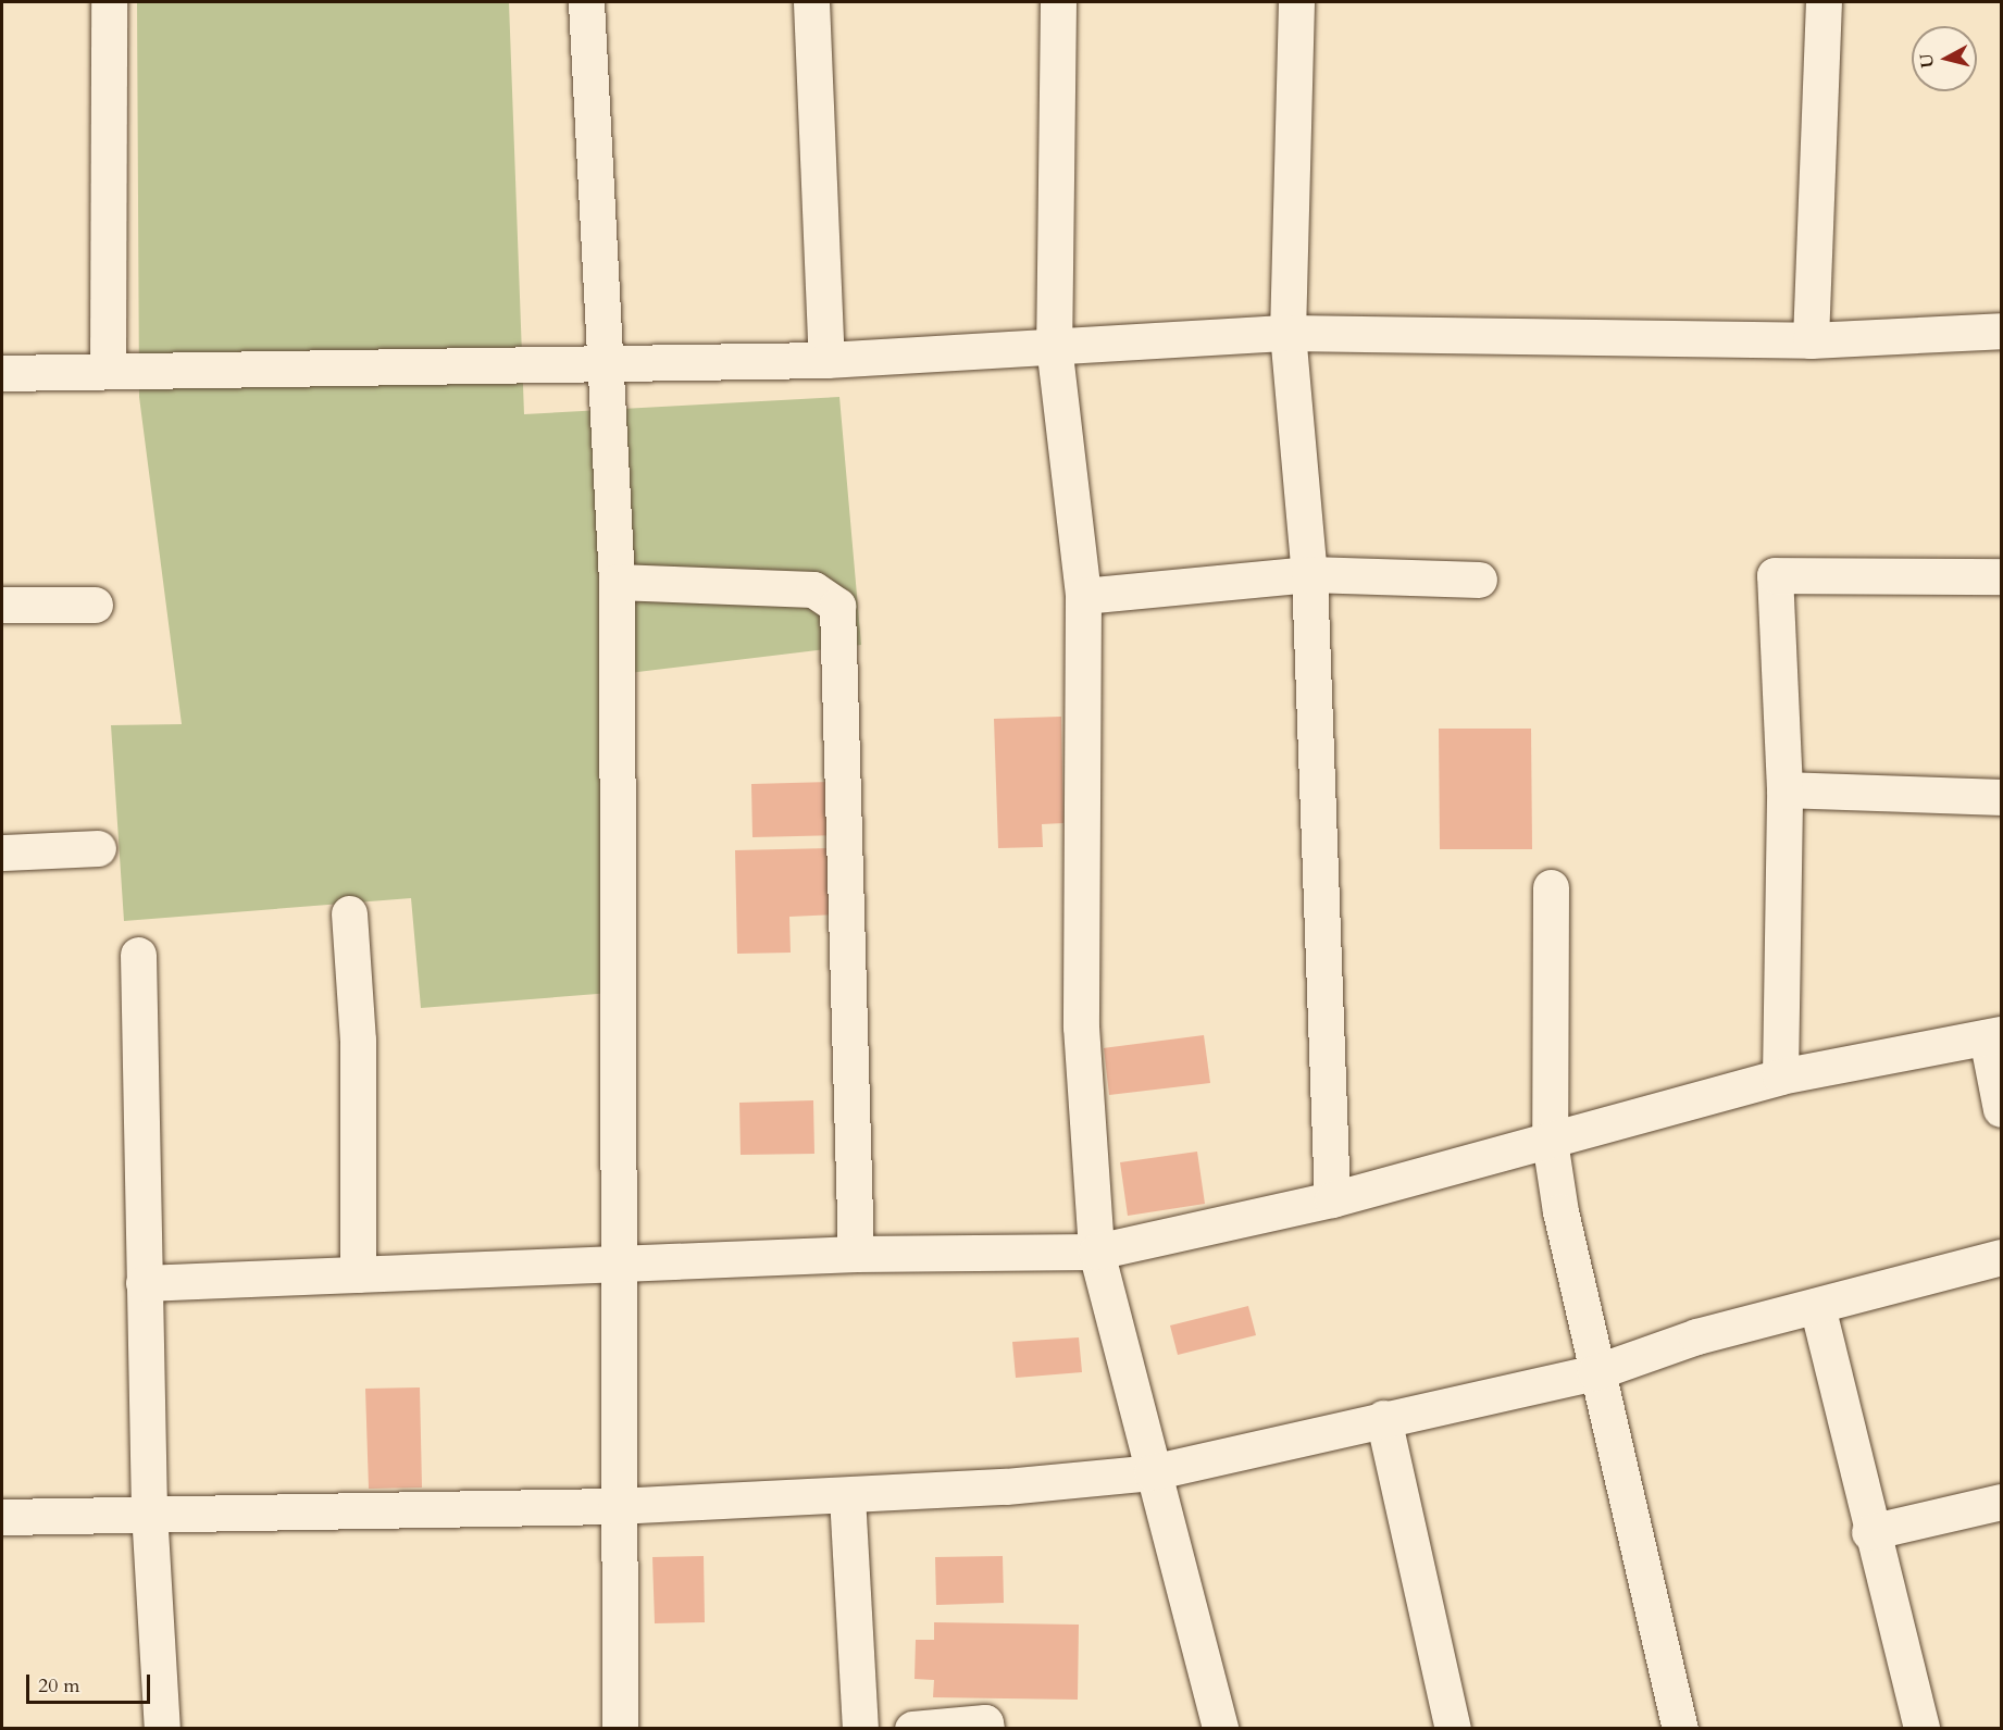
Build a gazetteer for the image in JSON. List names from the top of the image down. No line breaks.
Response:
{"scale_bar":"20 m","north":"left"}
